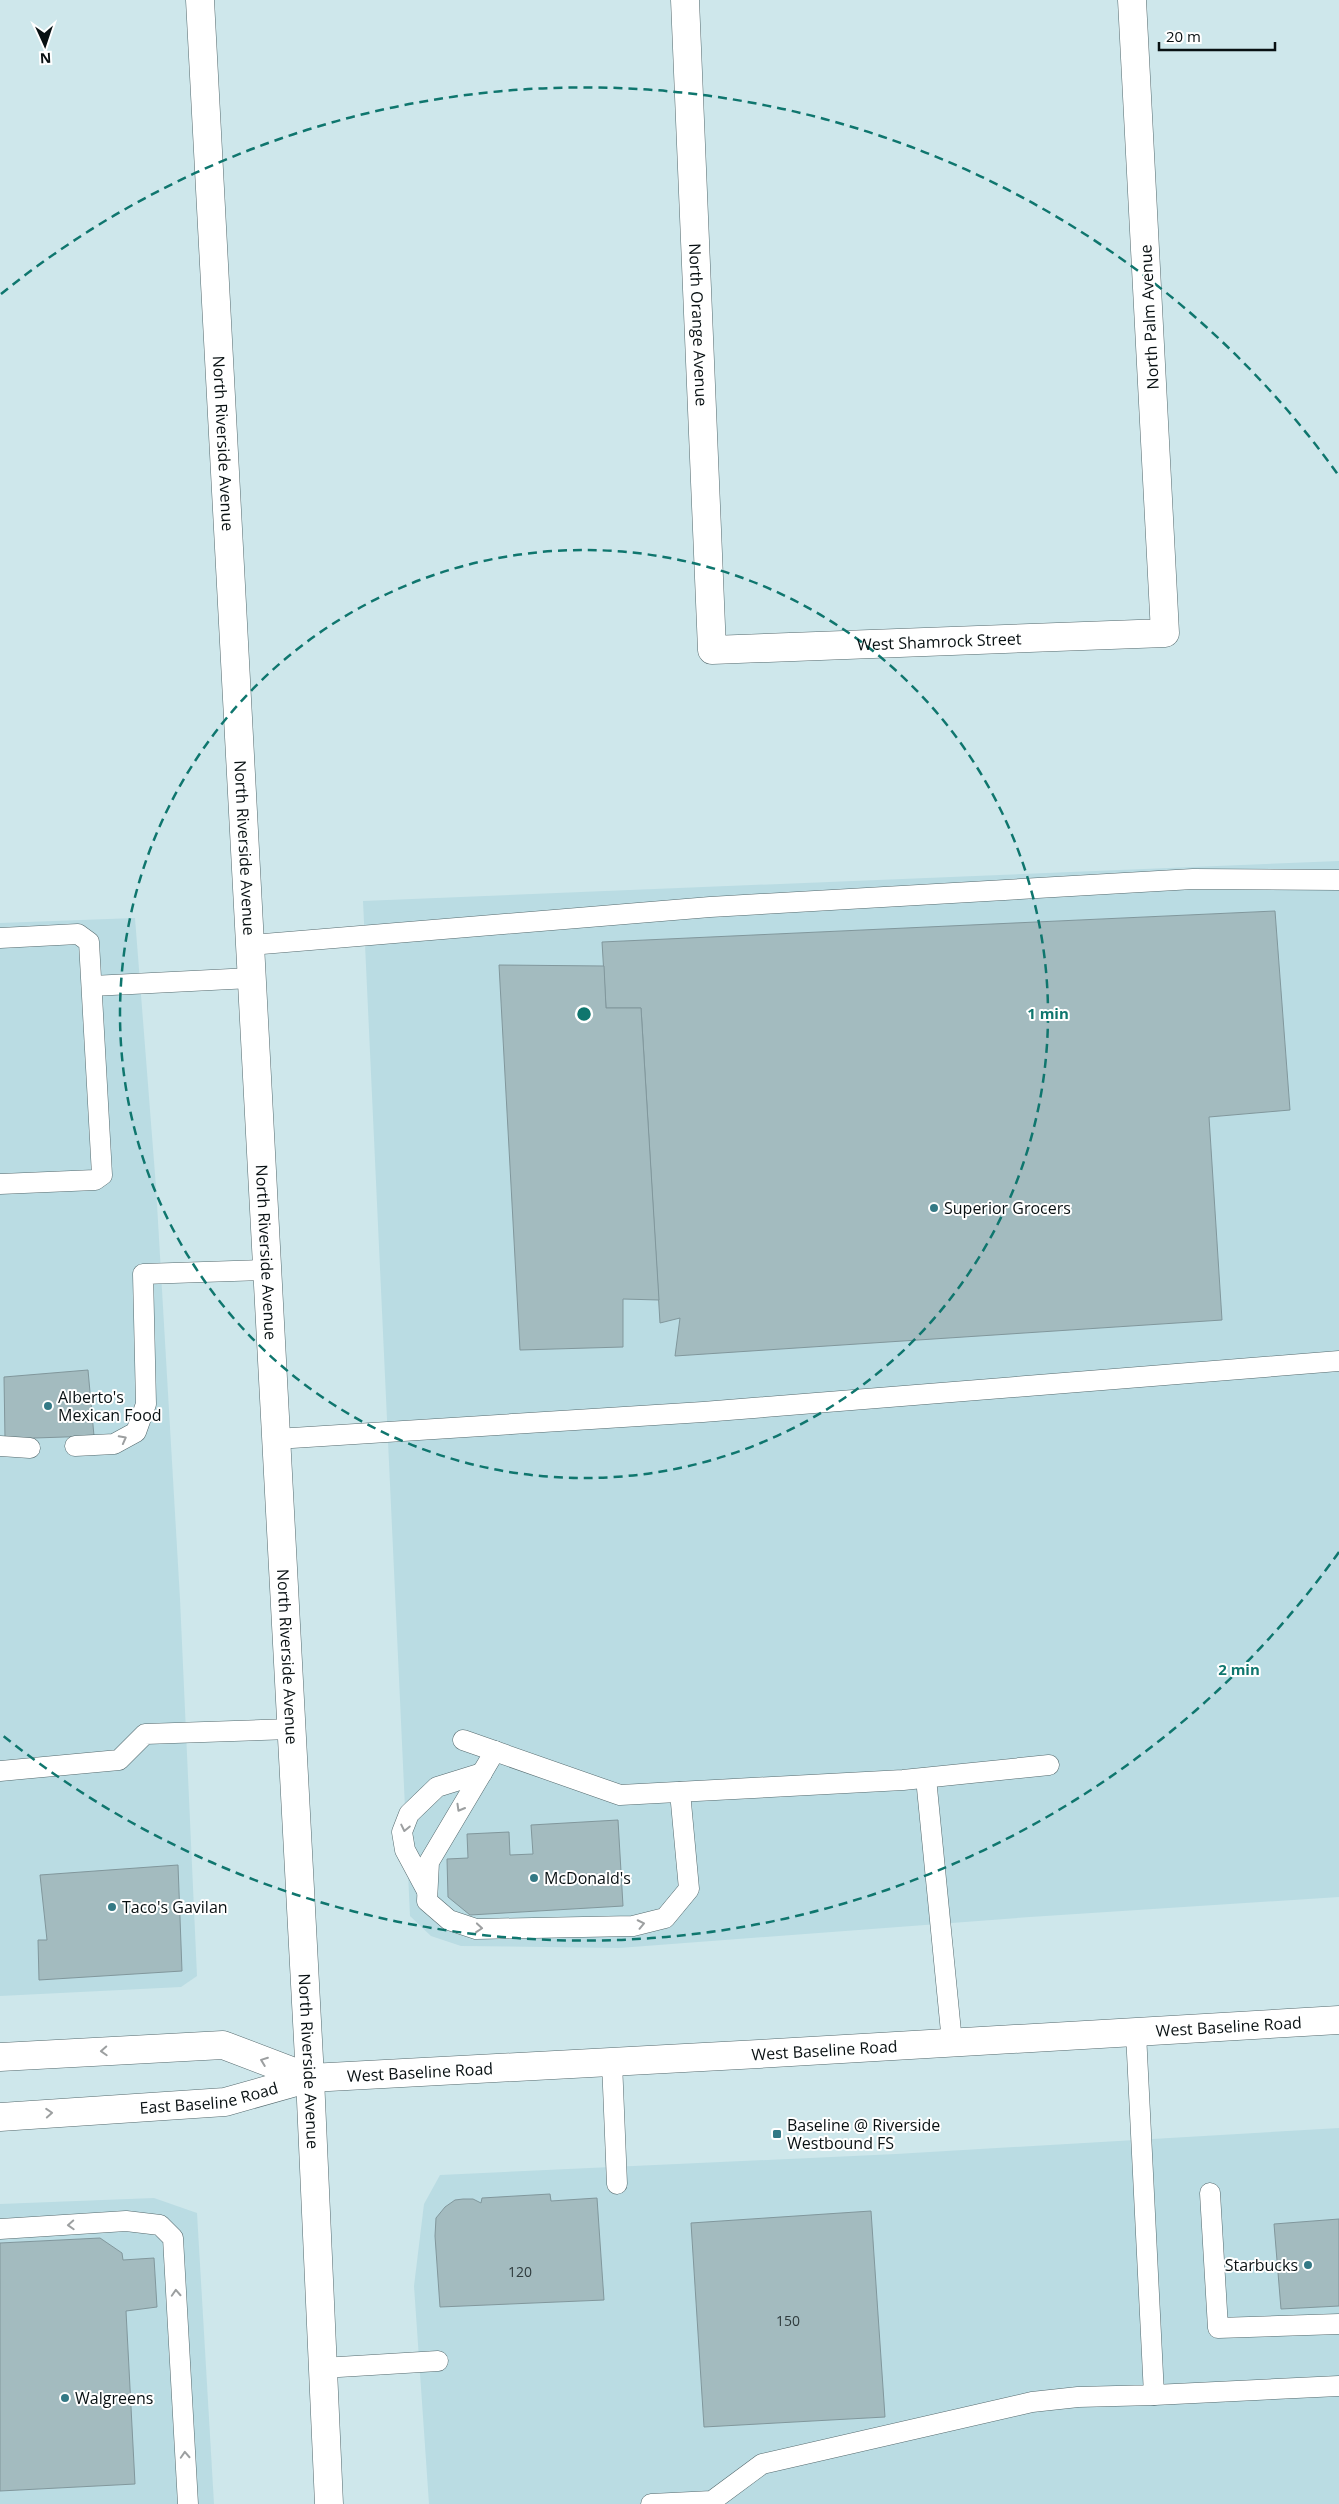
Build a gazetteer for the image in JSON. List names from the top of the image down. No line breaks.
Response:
{"streets":{"main road":["North Palm Avenue","North Orange Avenue","North Riverside Avenue","West Shamrock Street","West Baseline Road","East Baseline Road"]},"crossings":[["North Palm Avenue","West Shamrock Street"],["North Orange Avenue","West Shamrock Street"],["North Riverside Avenue","West Baseline Road"],["North Riverside Avenue","East Baseline Road"],["West Baseline Road","East Baseline Road"]],"places":{"other":["Superior Grocers","Alberto's Mexican Food","McDonald's","Taco's Gavilan","Starbucks","Walgreens"],"transit":["Baseline @ Riverside Westbound FS"]},"house_numbers":["120","150"],"scale_bar":"20 m","north":"bottom","rings":["1 min","2 min"]}
